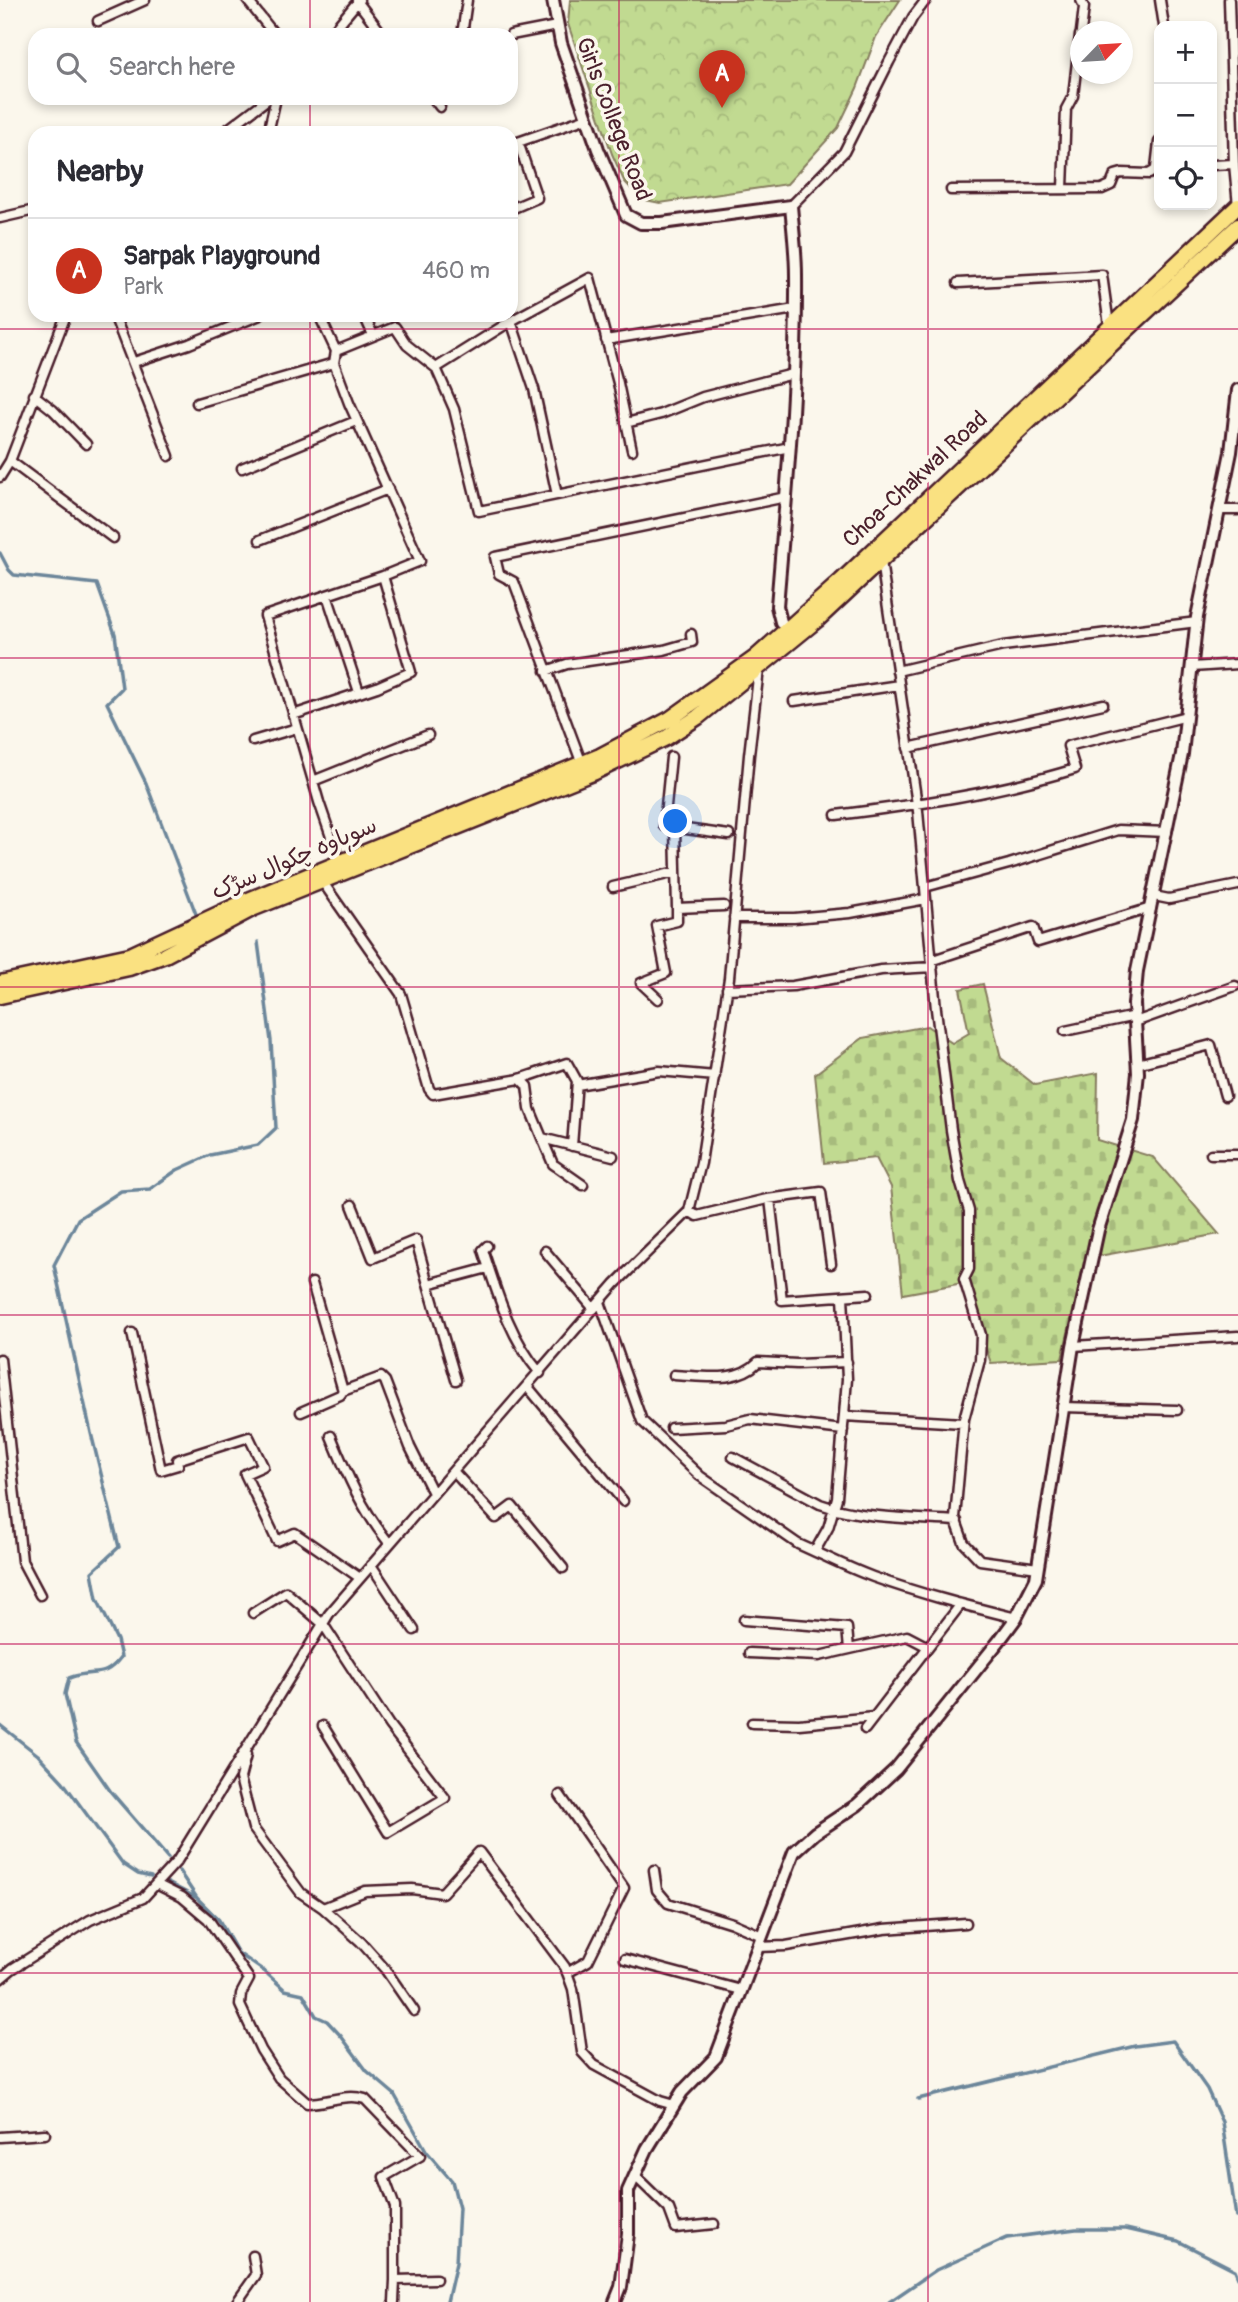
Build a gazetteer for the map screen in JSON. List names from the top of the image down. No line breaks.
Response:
{"streets":{"highway":["Choa-Chakwal Road","سوہاوہ چکوال سڑک"],"street":["Girls College Road"]},"crossings":[["Choa-Chakwal Road","سوہاوہ چکوال سڑک"]],"north":"top right","page":{"map_buttons":["+","−"],"search":"Search here","pins":"A","heading":"Nearby","list":[{"mark":"A","name":"Sarpak Playground","note":"Park","value":"460 m"}]}}
